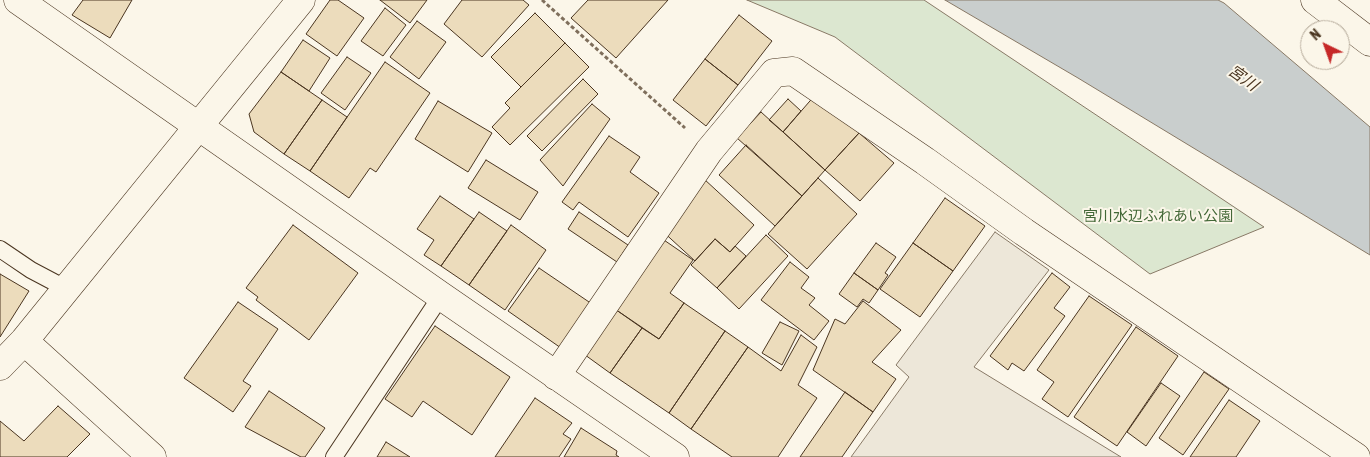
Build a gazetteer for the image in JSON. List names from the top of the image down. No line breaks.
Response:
{"water":["宮川"],"parks":["宮川水辺ふれあい公園"],"north":"top left"}
